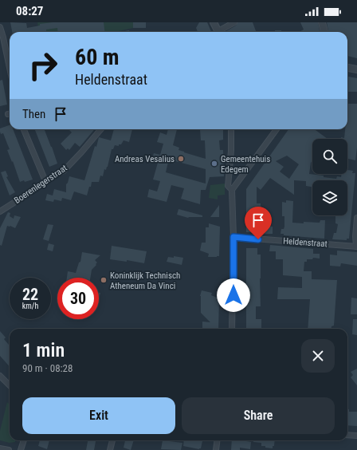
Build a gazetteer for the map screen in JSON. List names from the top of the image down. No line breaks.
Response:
{"streets":{"street":["Boerenlegerstraat","Heldenstraat"]},"places":["Andreas Vesalius","Gemeentehuis Edegem","Koninklijk Technisch Atheneum Da Vinci"],"page":{"status":"08:27","turn":["60 m","Heldenstraat"],"then":"Then","speed":"22 km/h","limit":"30","heading":["1 min","90 m · 08:28"],"buttons":["Exit","Share"]}}
